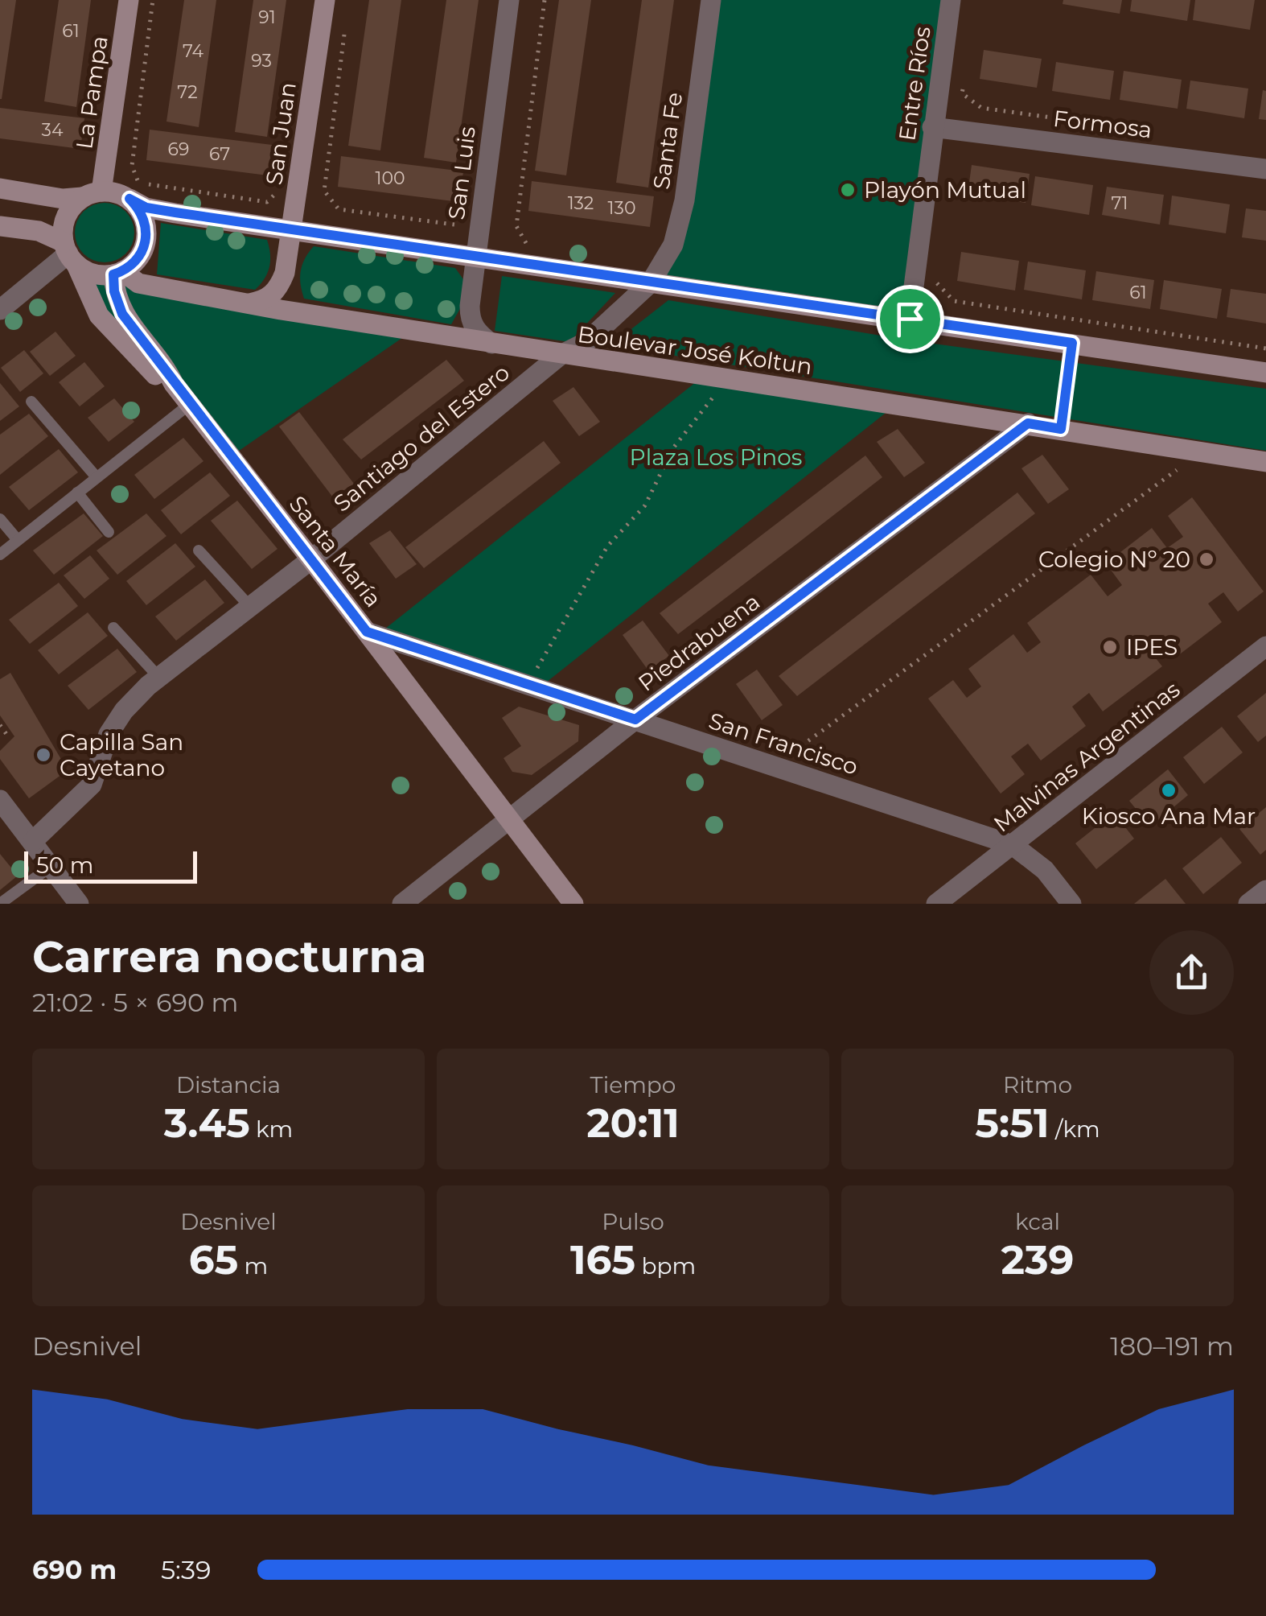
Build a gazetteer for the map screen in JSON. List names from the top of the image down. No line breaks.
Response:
{"streets":{"street":["Entre Ríos","La Pampa","Formosa","San Juan","Santa Fe","San Luis","Boulevar José Koltun","Santiago del Estero","Santa María","Piedrabuena","San Francisco","Malvinas Argentinas"]},"crossings":[["Entre Ríos","Formosa"],["La Pampa","Boulevar José Koltun"],["La Pampa","Santa María"],["San Juan","Boulevar José Koltun"],["Santa Fe","Santiago del Estero"],["San Luis","Boulevar José Koltun"],["Boulevar José Koltun","Santiago del Estero"],["Boulevar José Koltun","Santa María"],["Boulevar José Koltun","Piedrabuena"],["Santiago del Estero","Santa María"],["Santa María","Piedrabuena"],["Santa María","San Francisco"],["Piedrabuena","San Francisco"],["San Francisco","Malvinas Argentinas"]],"parks":["Plaza Los Pinos"],"places":["Playón Mutual","Colegio Nº 20","IPES","Capilla San Cayetano","Kiosco Ana Mar"],"house_numbers":["91","61","74","93","72","34","69","67","100","132","71","130","61"],"scale_bar":"50 m","page":{"scale":"50 m","heading":["Carrera nocturna","21:02 · 5 × 690 m"],"stats":[["Distancia","3.45 km"],["Tiempo","20:11"],["Ritmo","5:51 /km"],["Desnivel","65 m"],["Pulso","165 bpm"],["kcal","239"]],"chart":["Desnivel","180–191 m"],"list":[{"name":"690 m","note":"5:39"}]}}
